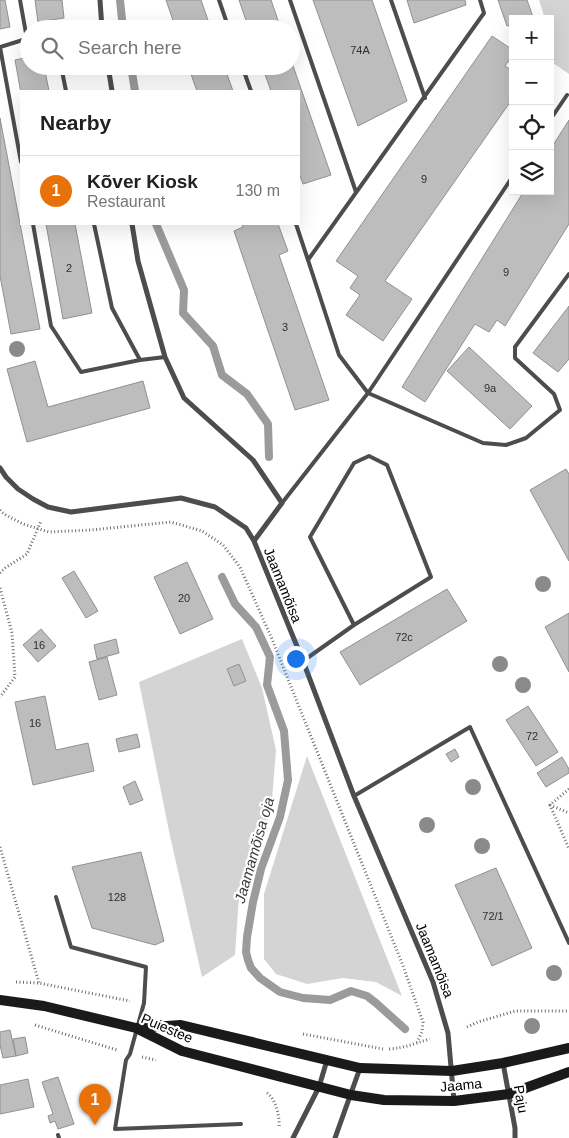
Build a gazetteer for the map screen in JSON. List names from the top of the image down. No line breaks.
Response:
{"streets":{"main road":["Puiestee","Jaama"],"street":["Jaamamõisa","Paju"]},"crossings":[["Jaamamõisa","Jaama"],["Puiestee","Jaama"],["Jaama","Paju"]],"water":["Jaamamõisa oja"],"house_numbers":["74A","9","2","9","3","9a","20","72c","16","16","72","128","72/1"],"page":{"map_buttons":["+","−"],"search":"Search here","heading":"Nearby","list":[{"mark":"1","name":"Kõver Kiosk","note":"Restaurant","value":"130 m"}],"pins":"1"}}
